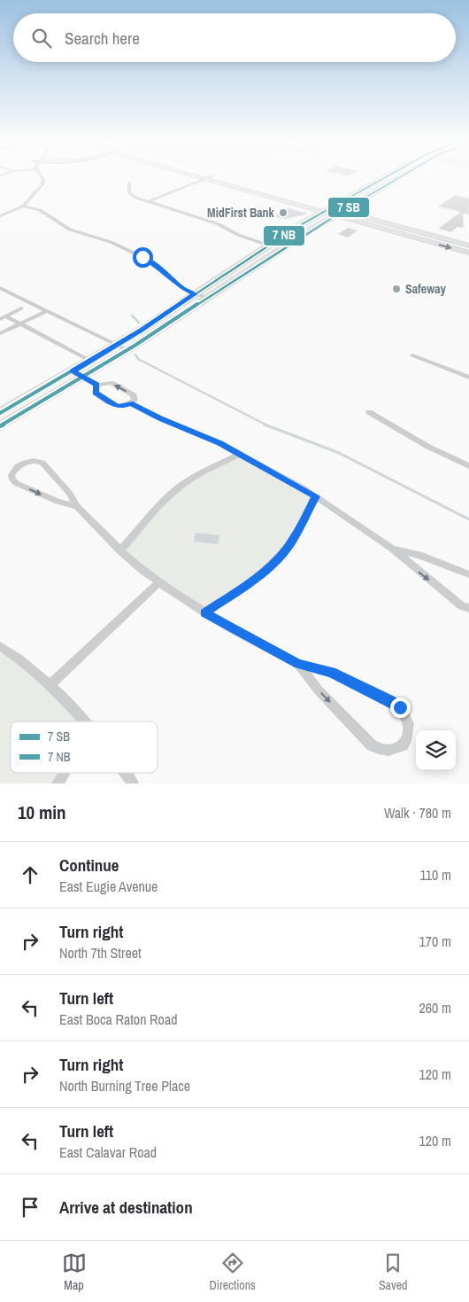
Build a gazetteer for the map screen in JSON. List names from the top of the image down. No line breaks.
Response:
{"places":["MidFirst Bank","Safeway"],"legend":["7 SB","7 NB"],"page":{"search":"Search here","heading":["10 min","Walk · 780 m"],"list":[["Continue","East Eugie Avenue","110 m"],["Turn right","North 7th Street","170 m"],["Turn left","East Boca Raton Road","260 m"],["Turn right","North Burning Tree Place","120 m"],["Turn left","East Calavar Road","120 m"],"Arrive at destination"],"nav":["Map","Directions","Saved"]}}
